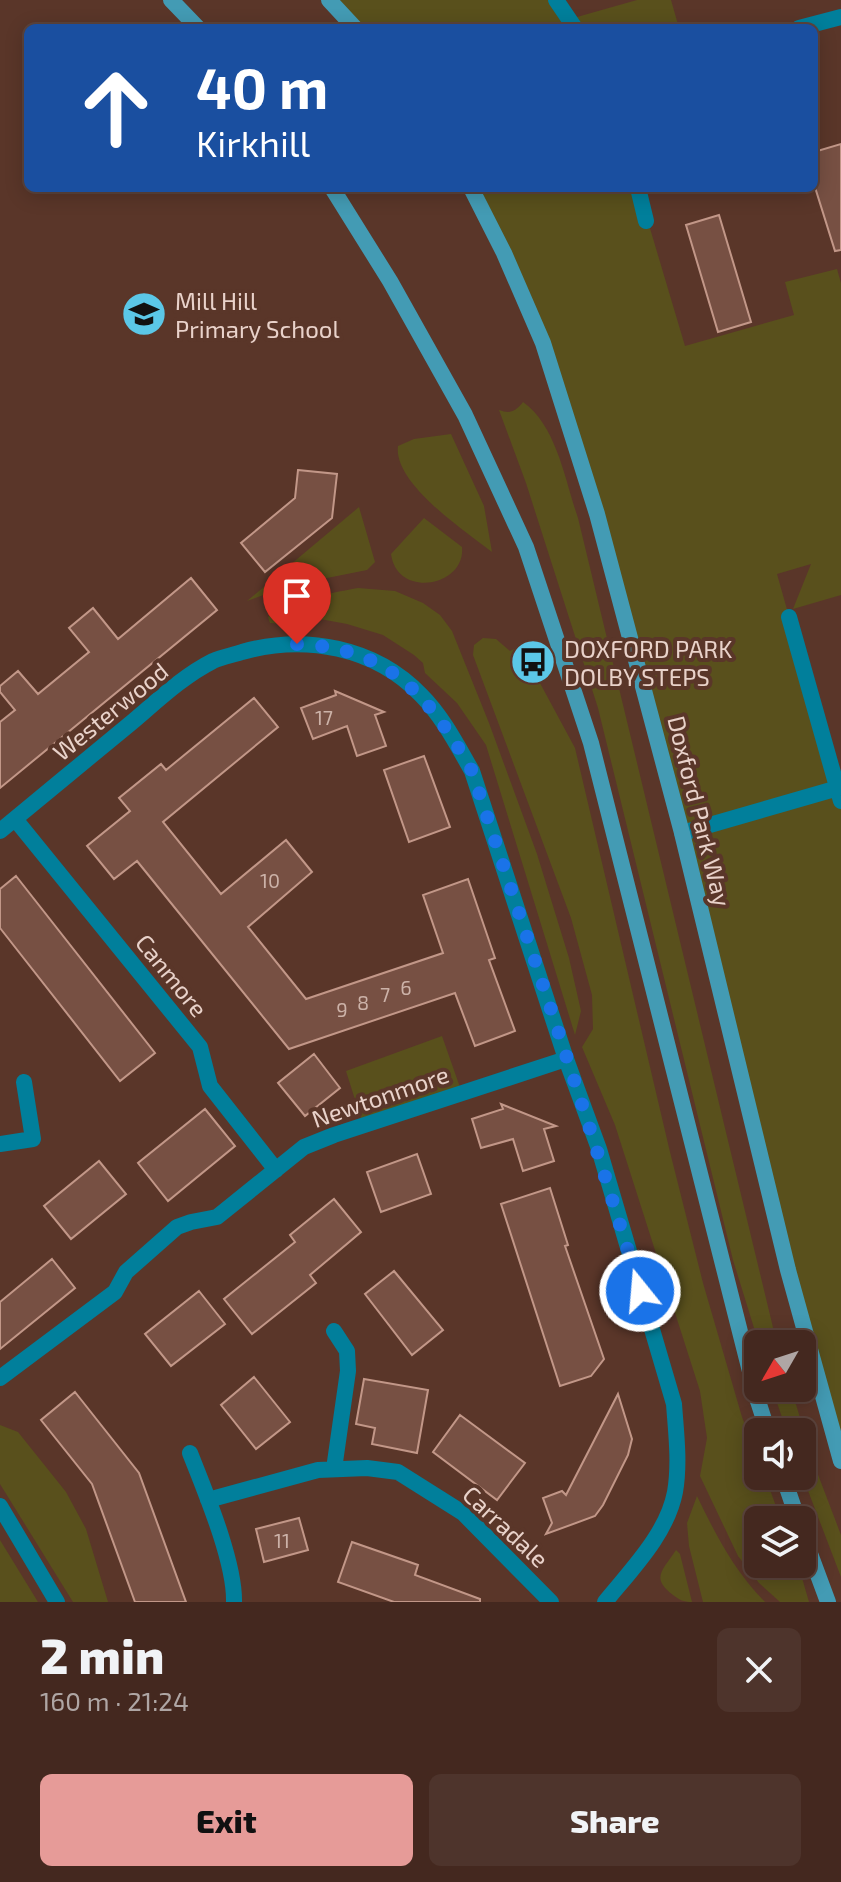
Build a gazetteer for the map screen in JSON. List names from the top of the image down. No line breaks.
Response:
{"streets":{"main road":["Doxford Park Way"],"street":["Westerwood","Canmore","Newtonmore","Carradale"]},"crossings":[["Westerwood","Canmore"],["Westerwood","Newtonmore"],["Canmore","Newtonmore"]],"places":{"school or university":["Mill Hill Primary School"],"bus stop":["DOXFORD PARK DOLBY STEPS"]},"house_numbers":["17","10","6","7","8","9","11"],"north":"bottom left","page":{"turn":["40 m","Kirkhill"],"heading":["2 min","160 m · 21:24"],"buttons":["Exit","Share"]}}
